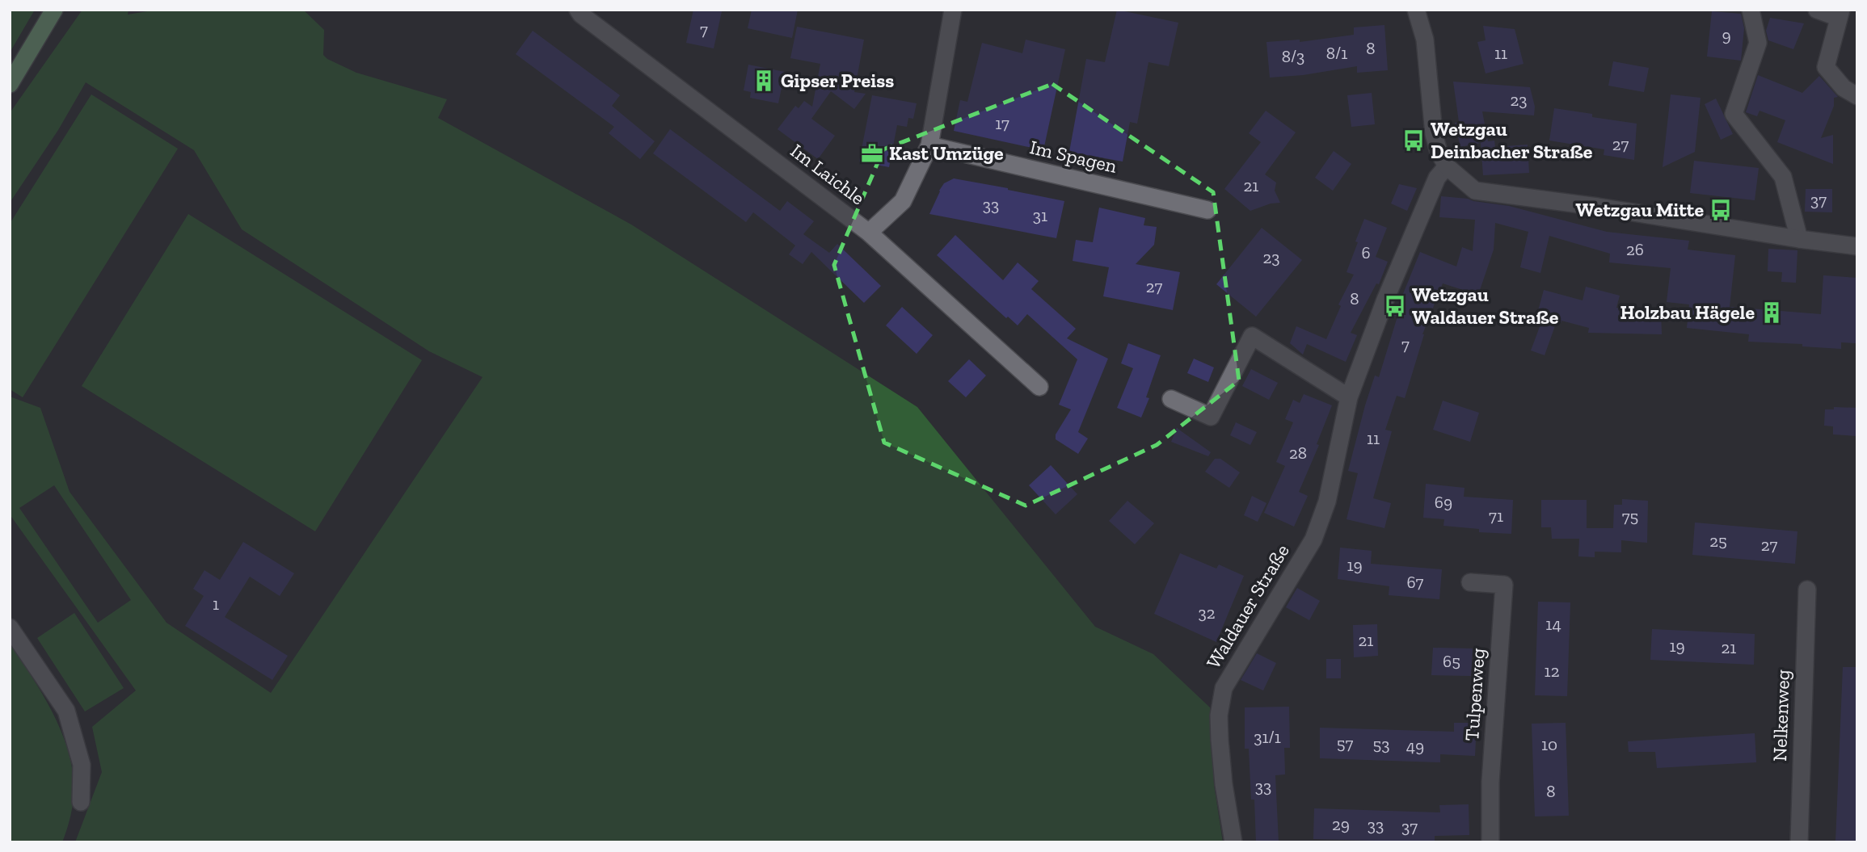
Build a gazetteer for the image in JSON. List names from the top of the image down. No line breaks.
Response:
{"streets":{"street":["Im Spagen","Im Laichle","Waldauer Straße","Tulpenweg","Nelkenweg"]},"places":{"building":["Gipser Preiss","Holzbau Hägele"],"bus stop":["Wetzgau Deinbacher Straße","Wetzgau Mitte","Wetzgau Waldauer Straße"],"office":["Kast Umzüge"]},"house_numbers":["7","9","8","8/1","11","8/3","23","17","27","21","37","33","31","26","6","23","27","8","7","11","28","69","71","75","25","27","19","67","1","32","14","21","19","21","65","12","31/1","57","53","10","49","33","8","29","33","37"]}
